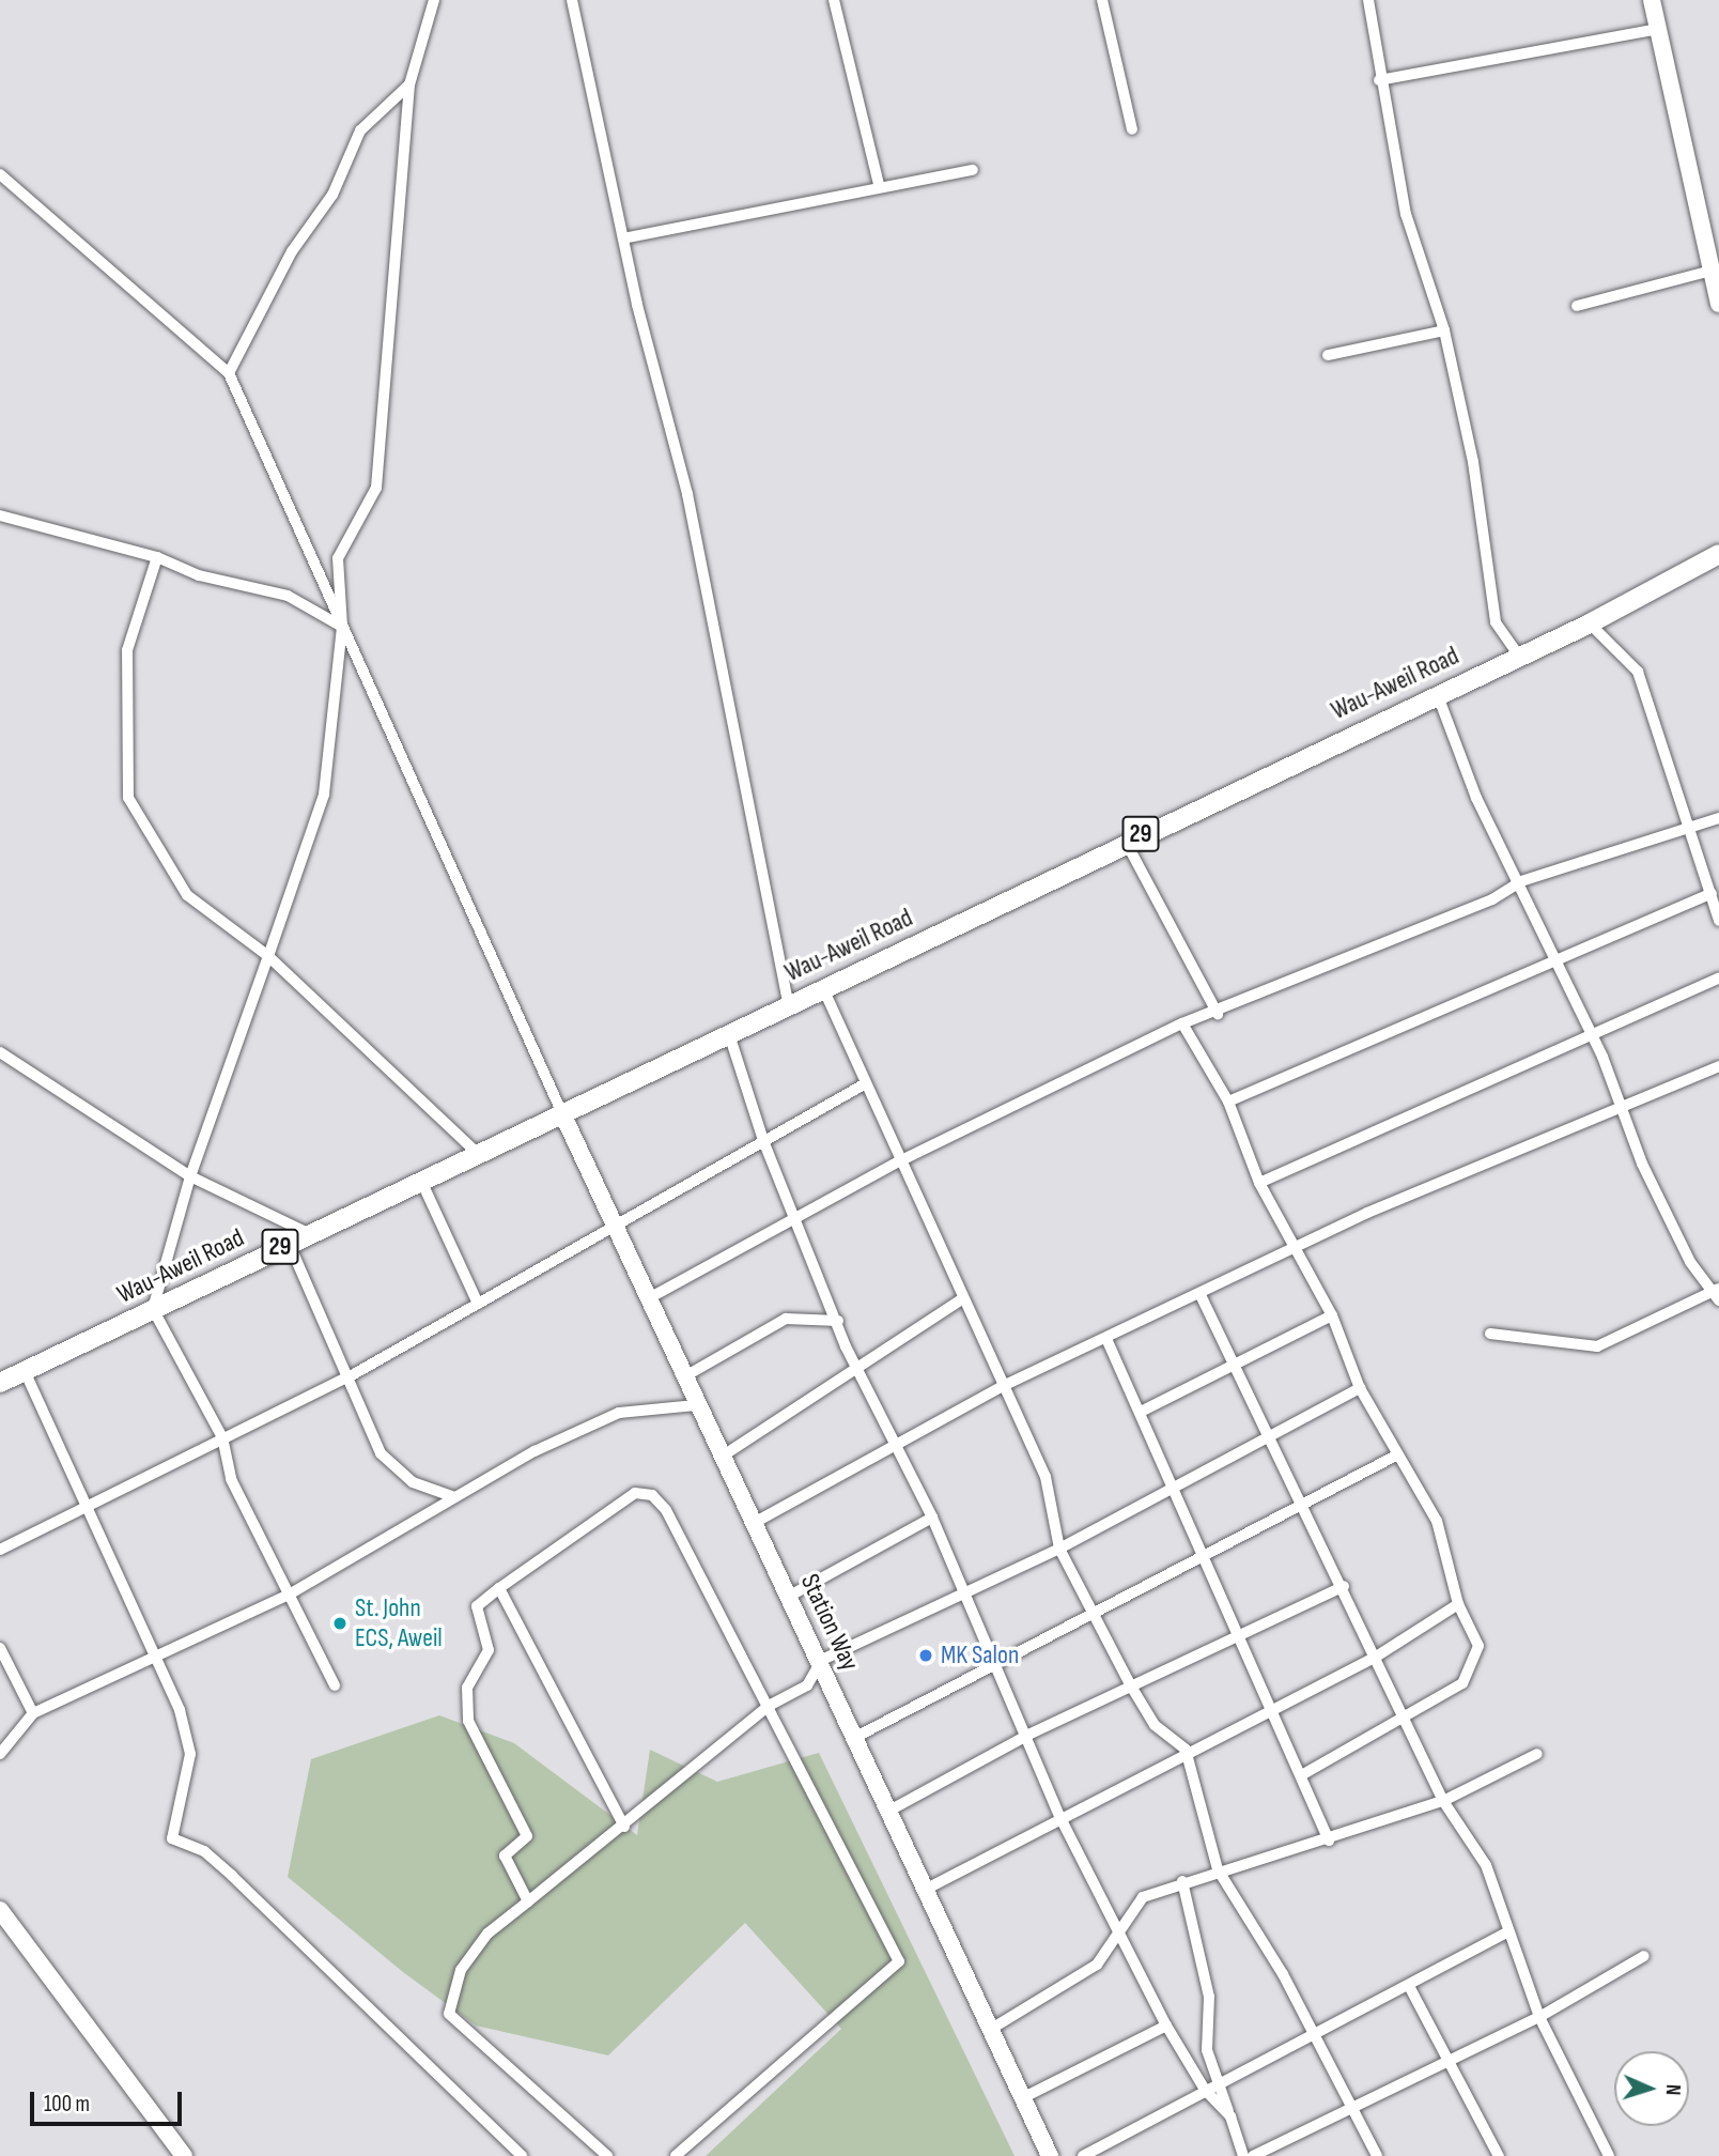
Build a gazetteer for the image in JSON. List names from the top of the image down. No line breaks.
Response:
{"streets":{"main road":["Wau-Aweil Road","29","Station Way"]},"crossings":[["Wau-Aweil Road","Station Way"]],"places":["St. John ECS, Aweil","MK Salon"],"scale_bar":"100 m","north":"right"}
